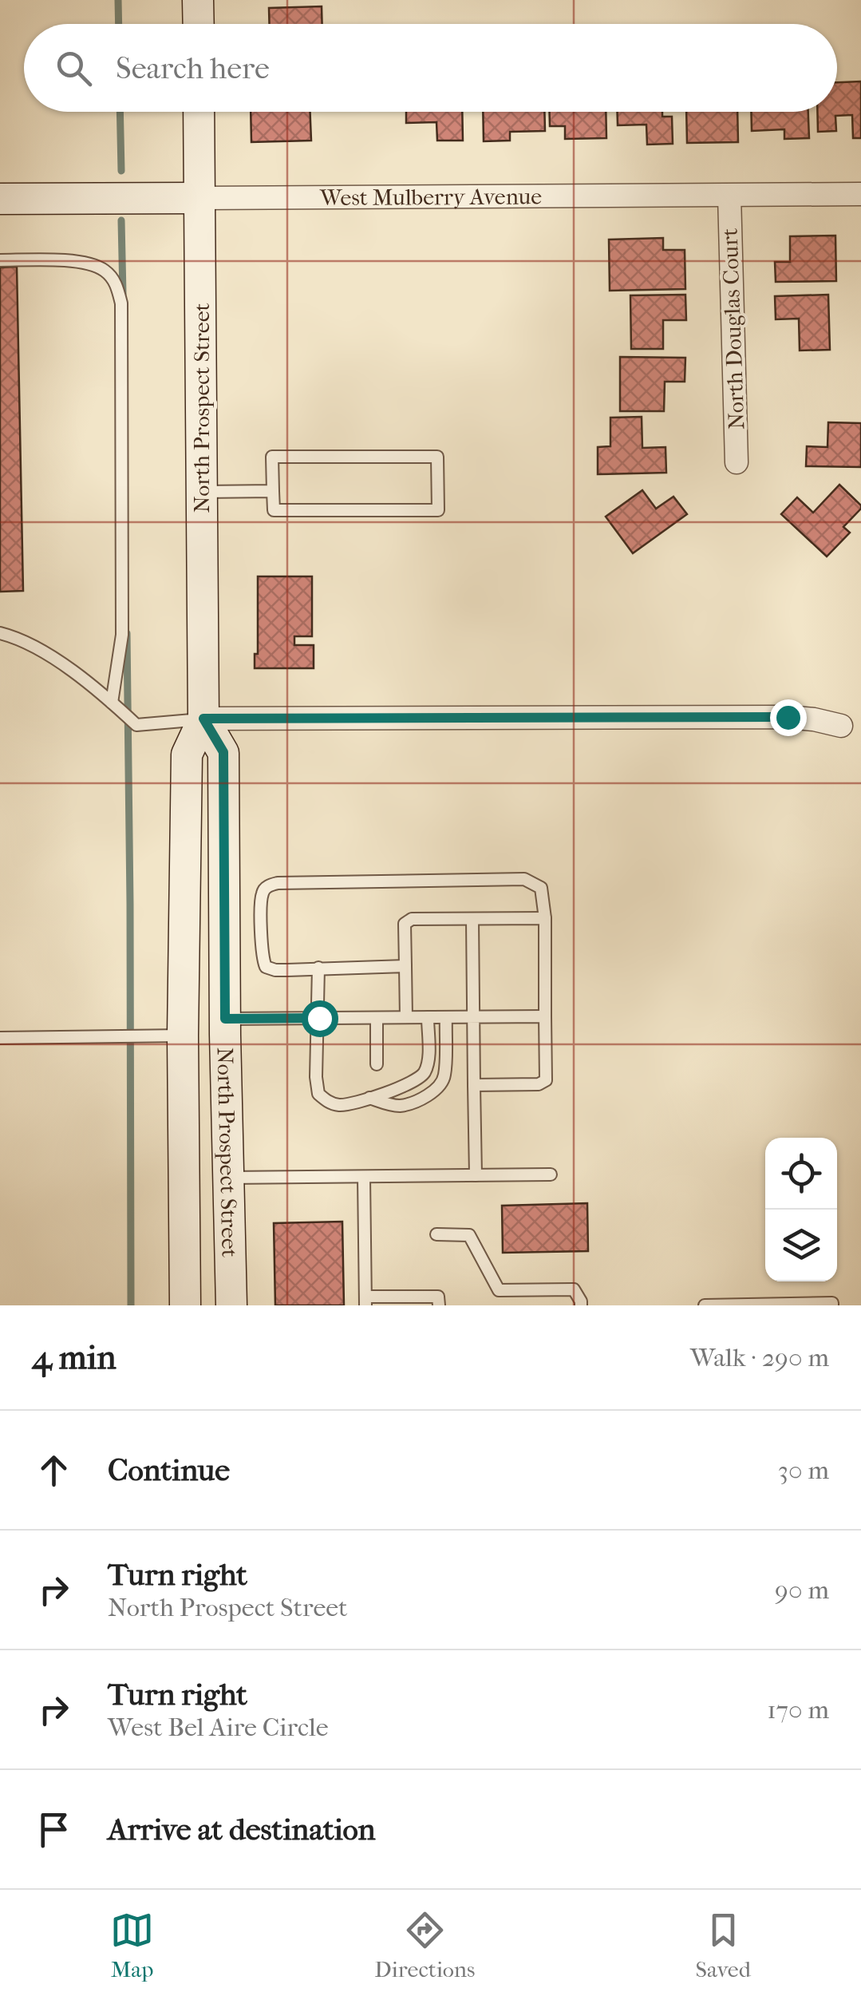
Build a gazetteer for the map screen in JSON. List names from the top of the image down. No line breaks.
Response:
{"streets":{"street":["West Mulberry Avenue","North Douglas Court","North Prospect Street"]},"crossings":[["West Mulberry Avenue","North Douglas Court"],["West Mulberry Avenue","North Prospect Street"]],"page":{"search":"Search here","heading":["4 min","Walk · 290 m"],"list":[["Continue","30 m"],["Turn right","North Prospect Street","90 m"],["Turn right","West Bel Aire Circle","170 m"],"Arrive at destination"],"nav":["Map","Directions","Saved"]}}
